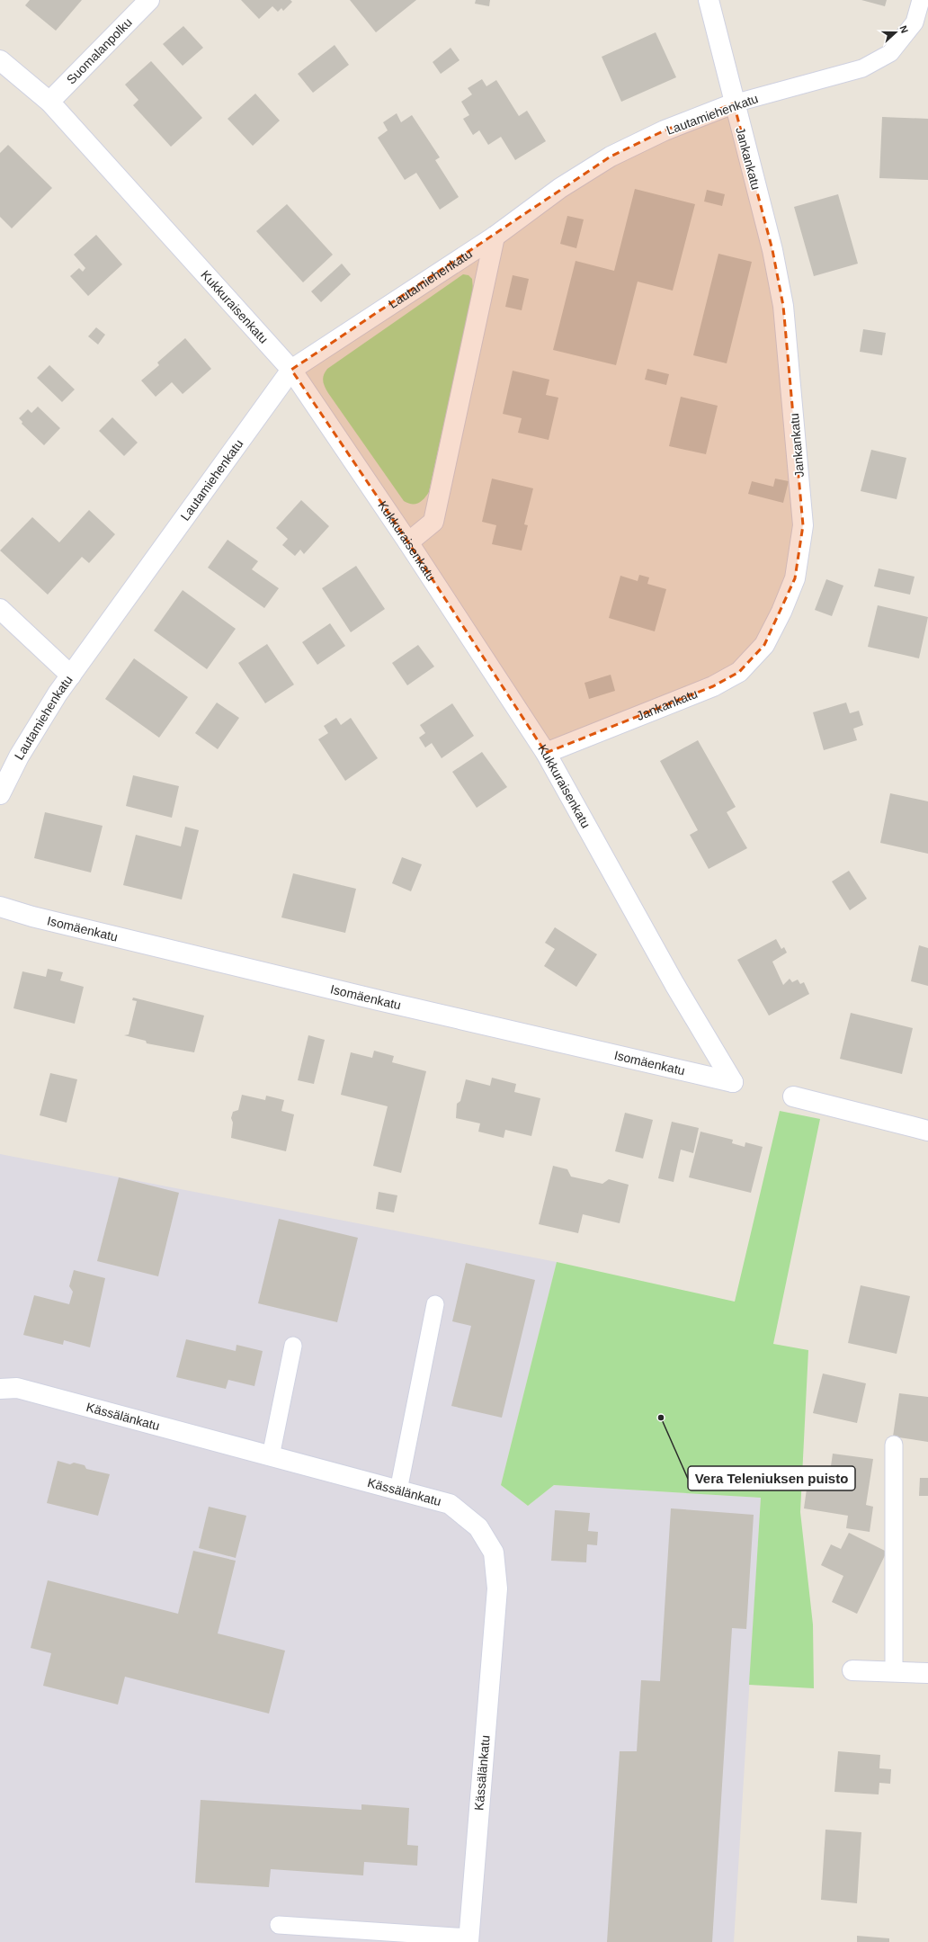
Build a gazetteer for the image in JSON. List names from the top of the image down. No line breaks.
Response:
{"streets":{"street":["Suomalanpolku","Lautamiehenkatu","Jankankatu","Kukkuraisenkatu","Isomäenkatu","Kässälänkatu"]},"crossings":[["Suomalanpolku","Kukkuraisenkatu"],["Lautamiehenkatu","Jankankatu"],["Lautamiehenkatu","Kukkuraisenkatu"],["Jankankatu","Kukkuraisenkatu"],["Kukkuraisenkatu","Isomäenkatu"]],"places":["Vera Teleniuksen puisto"],"north":"right"}
